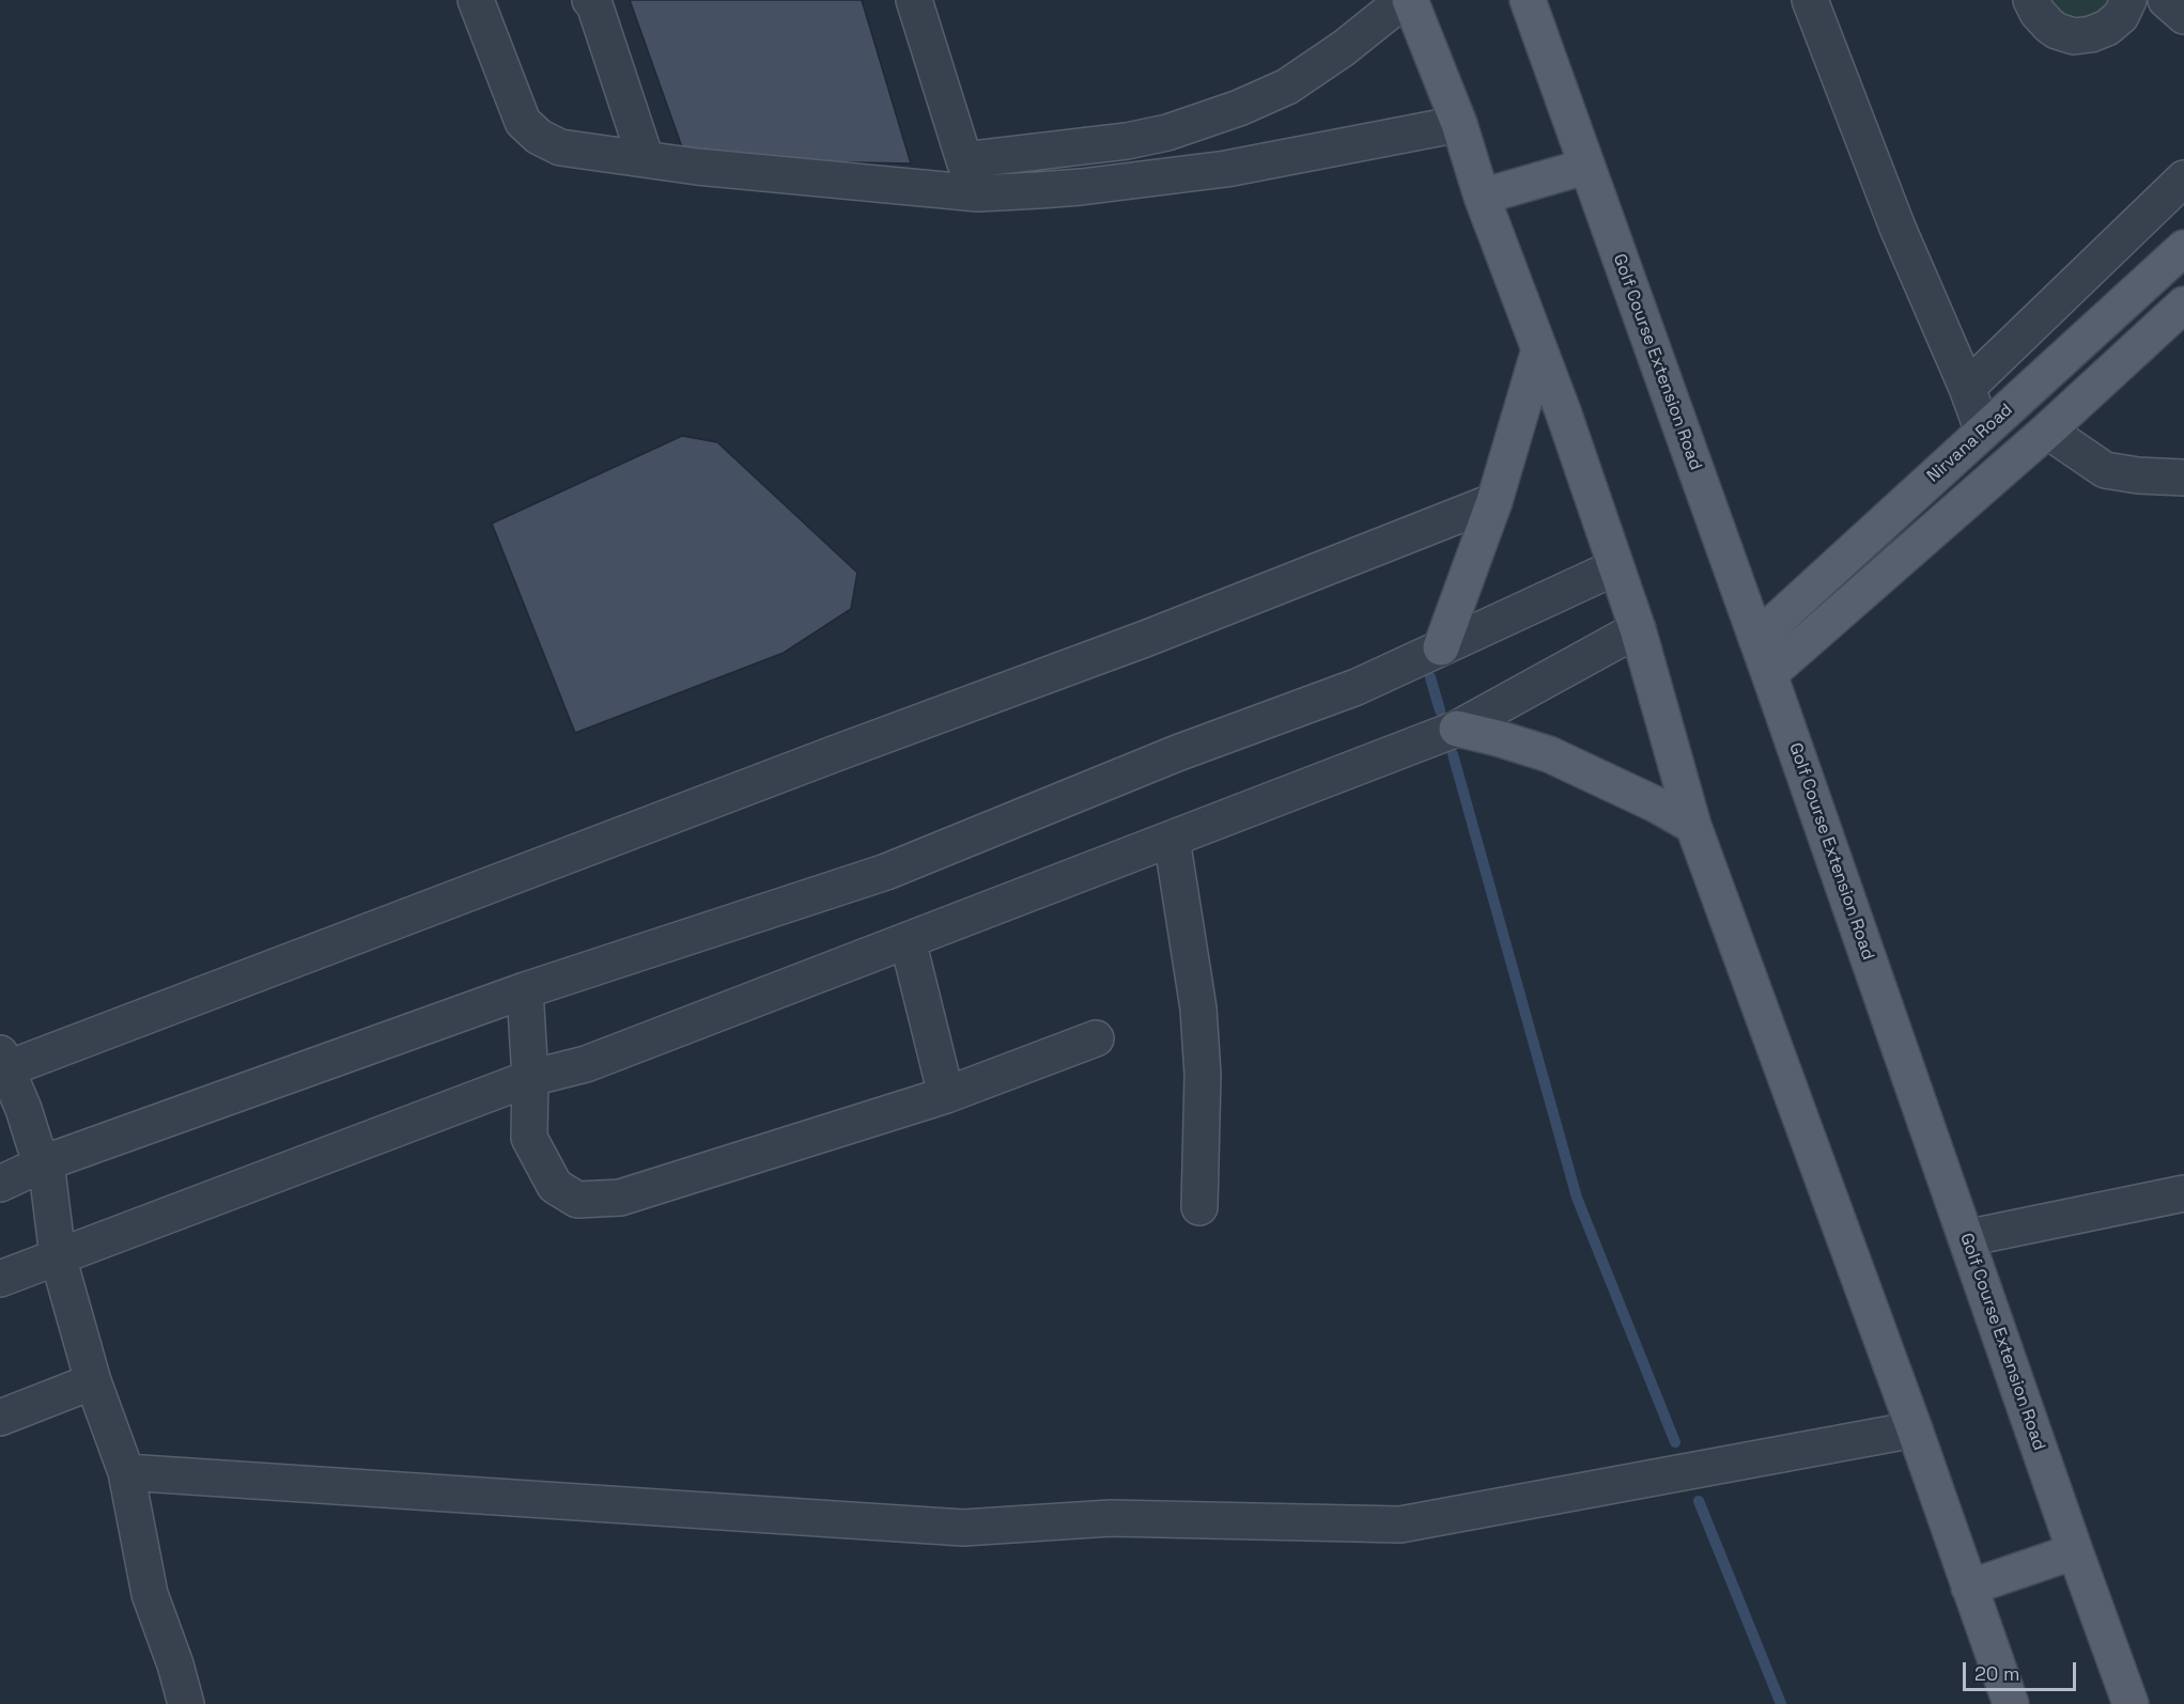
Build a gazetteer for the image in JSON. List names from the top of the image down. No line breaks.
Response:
{"streets":{"main road":["Golf Course Extension Road","Nirvana Road"]},"crossings":[["Golf Course Extension Road","Nirvana Road"]],"scale_bar":"20 m"}
